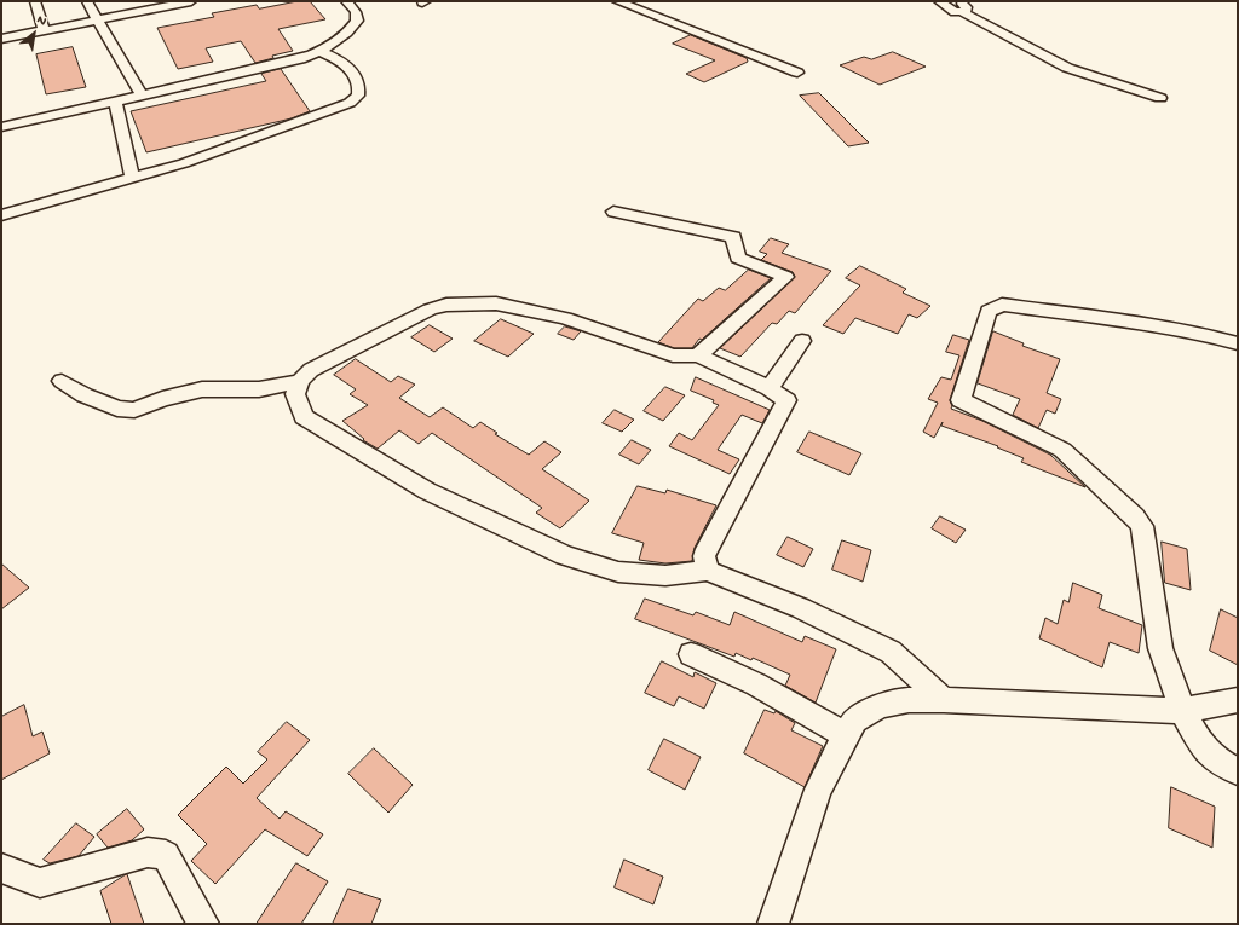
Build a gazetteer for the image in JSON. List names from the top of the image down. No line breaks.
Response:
{"north":"top right"}
